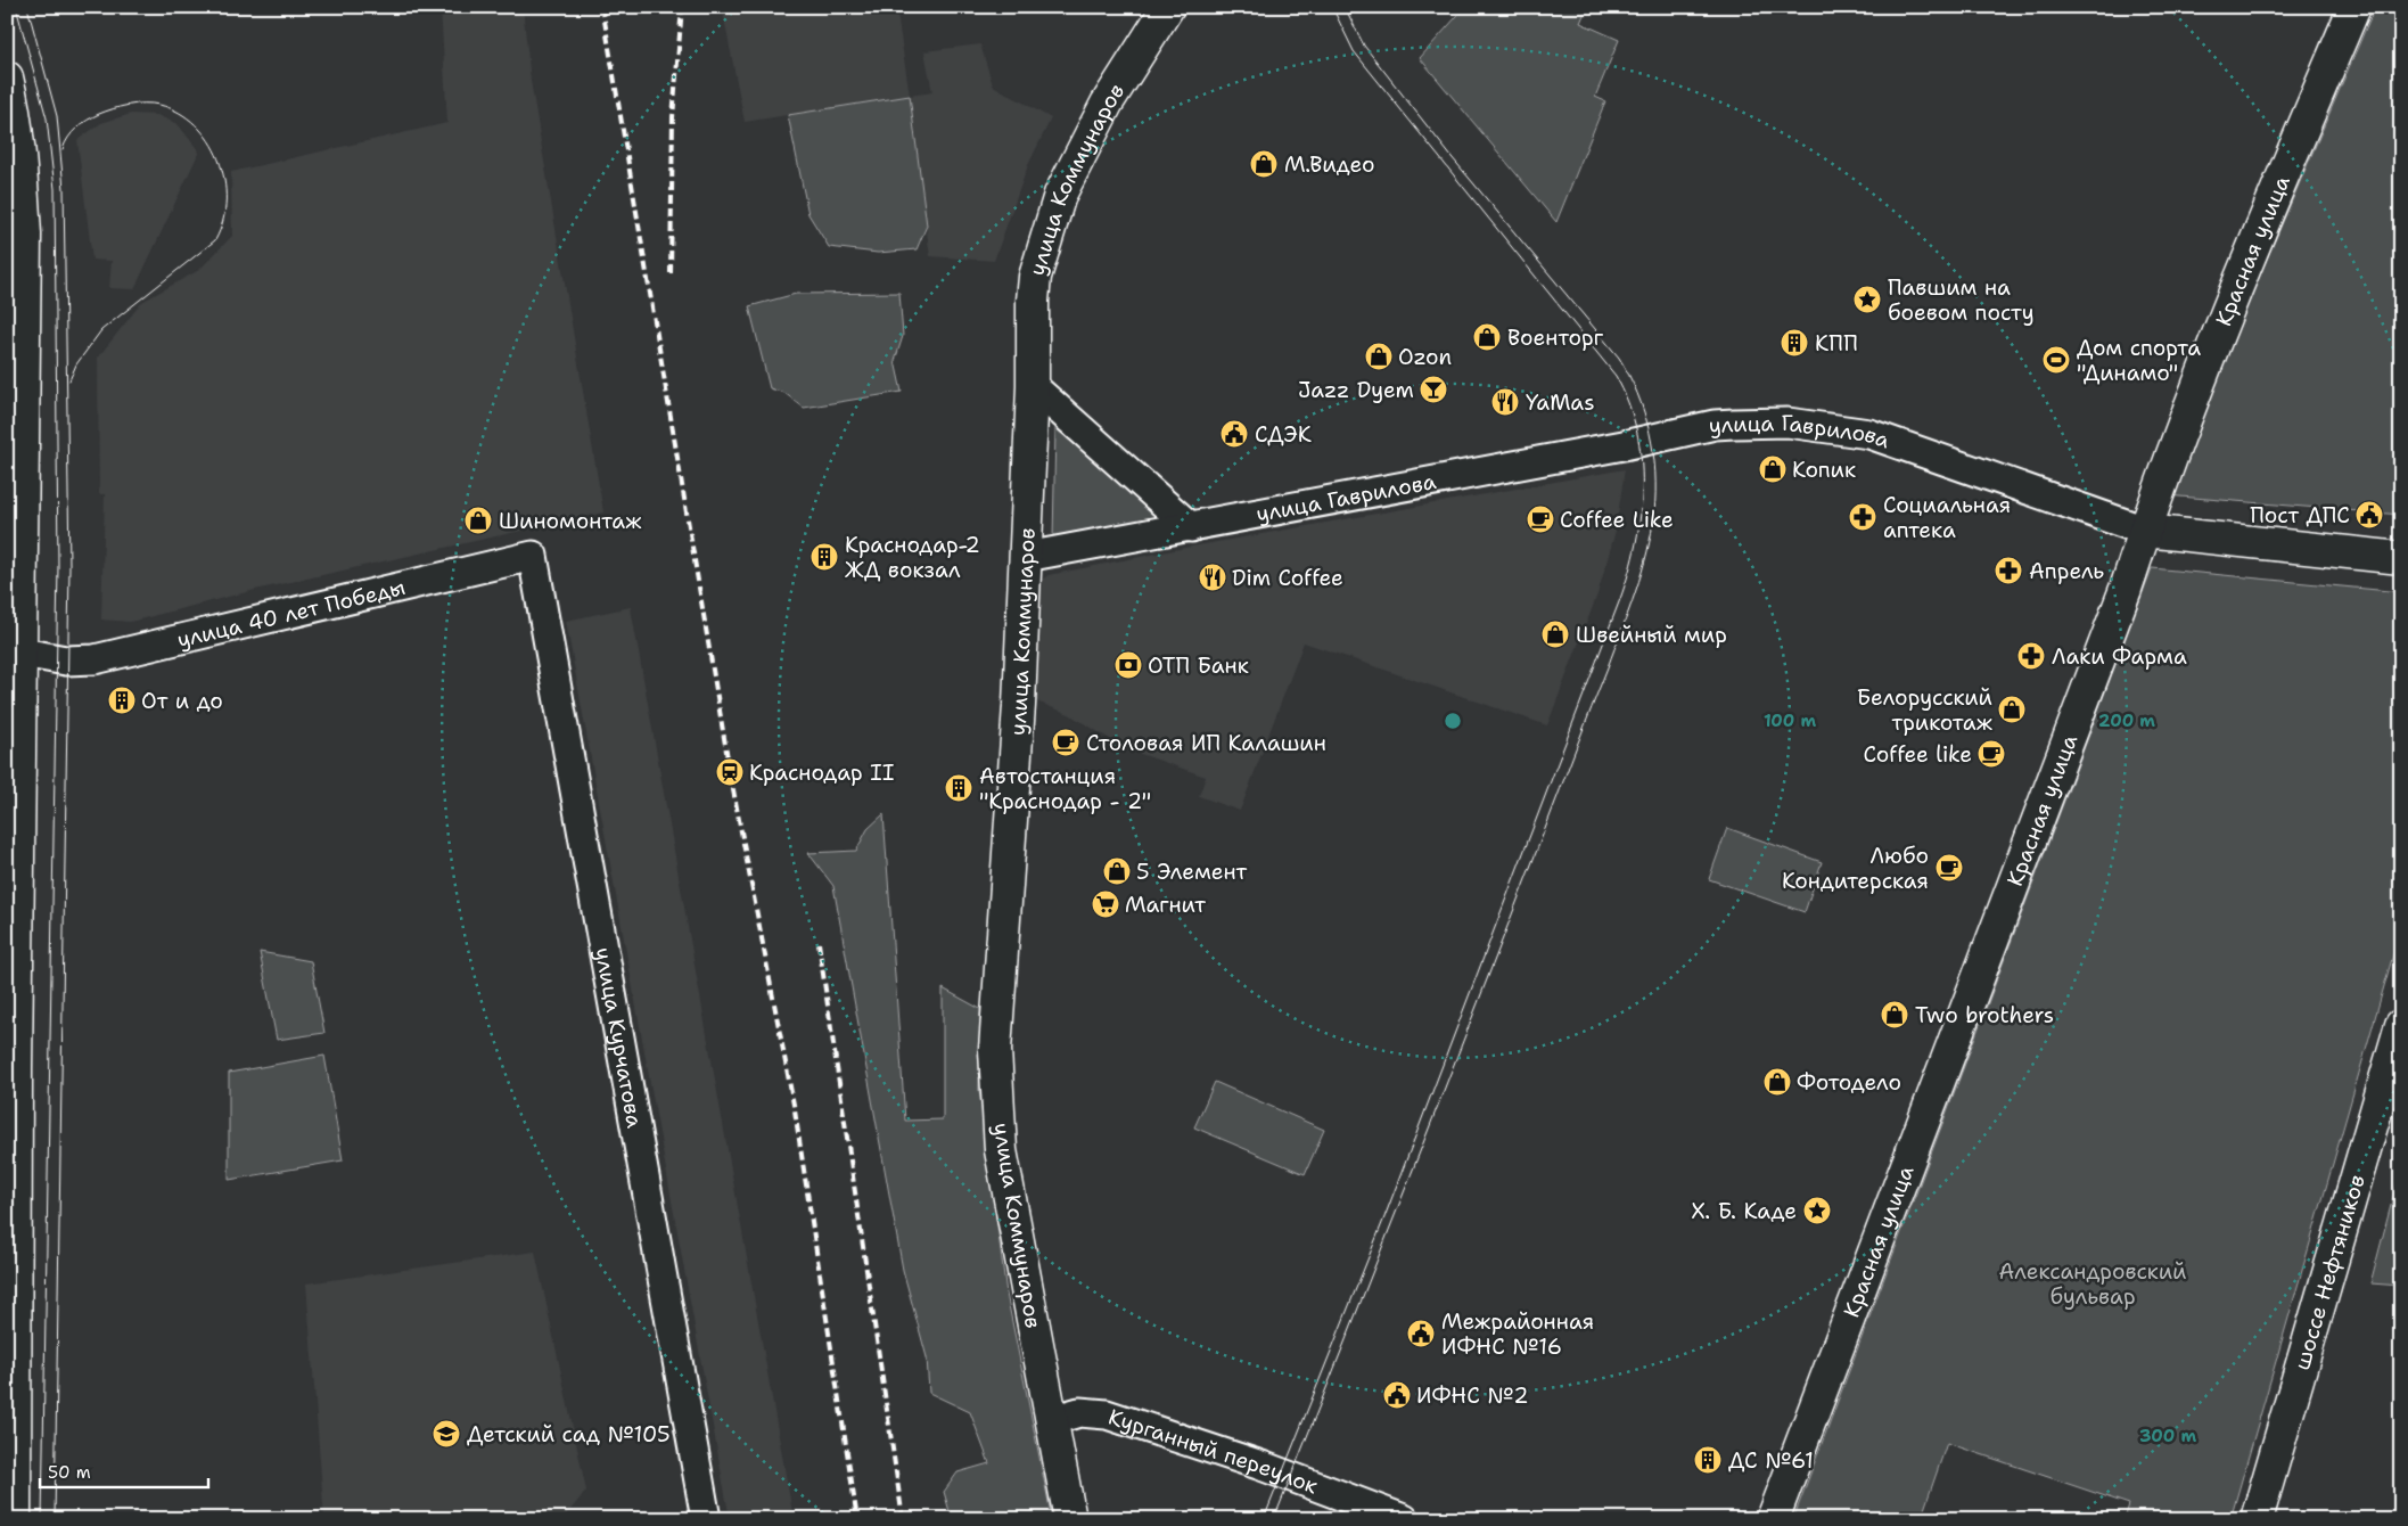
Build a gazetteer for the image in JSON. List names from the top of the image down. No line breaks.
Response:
{"streets":{"main road":["улица Коммунаров","Красная улица","улица Гаврилова","шоссе Нефтяников"],"street":["улица 40 лет Победы","улица Курчатова","Курганный переулок"]},"crossings":[["улица Коммунаров","улица Гаврилова"],["улица Коммунаров","Курганный переулок"],["Красная улица","улица Гаврилова"],["улица 40 лет Победы","улица Курчатова"]],"parks":["Александровский бульвар"],"places":{"shop":["М.Видео","Военторг","Ozon","Копик","Шиномонтаж","Швейный мир","Белорусский трикотаж","5 Элемент","Two brothers","Фотодело"],"place":["Павшим на боевом посту","Х. Б. Каде"],"building":["КПП","Краснодар-2 ЖД вокзал","От и до","Автостанция \"Краснодар - 2\"","ДС №61"],"sports":["Дом спорта \"Динамо\""],"bar":["Jazz Dyem"],"restaurant":["YaMas","Dim Coffee"],"public building":["СДЭК","Пост ДПС","Межрайонная ИФНС №16","ИФНС №2"],"pharmacy":["Социальная аптека","Апрель","Лаки Фарма"],"cafe":["Coffee Like","Столовая ИП Калашин","Coffee like","Любо Кондитерская"],"bank":["ОТП Банк"],"station":["Краснодар II"],"supermarket":["Магнит"],"school or university":["Детский сад №105"]},"scale_bar":"50 m","rings":["100 m","200 m","300 m"]}
